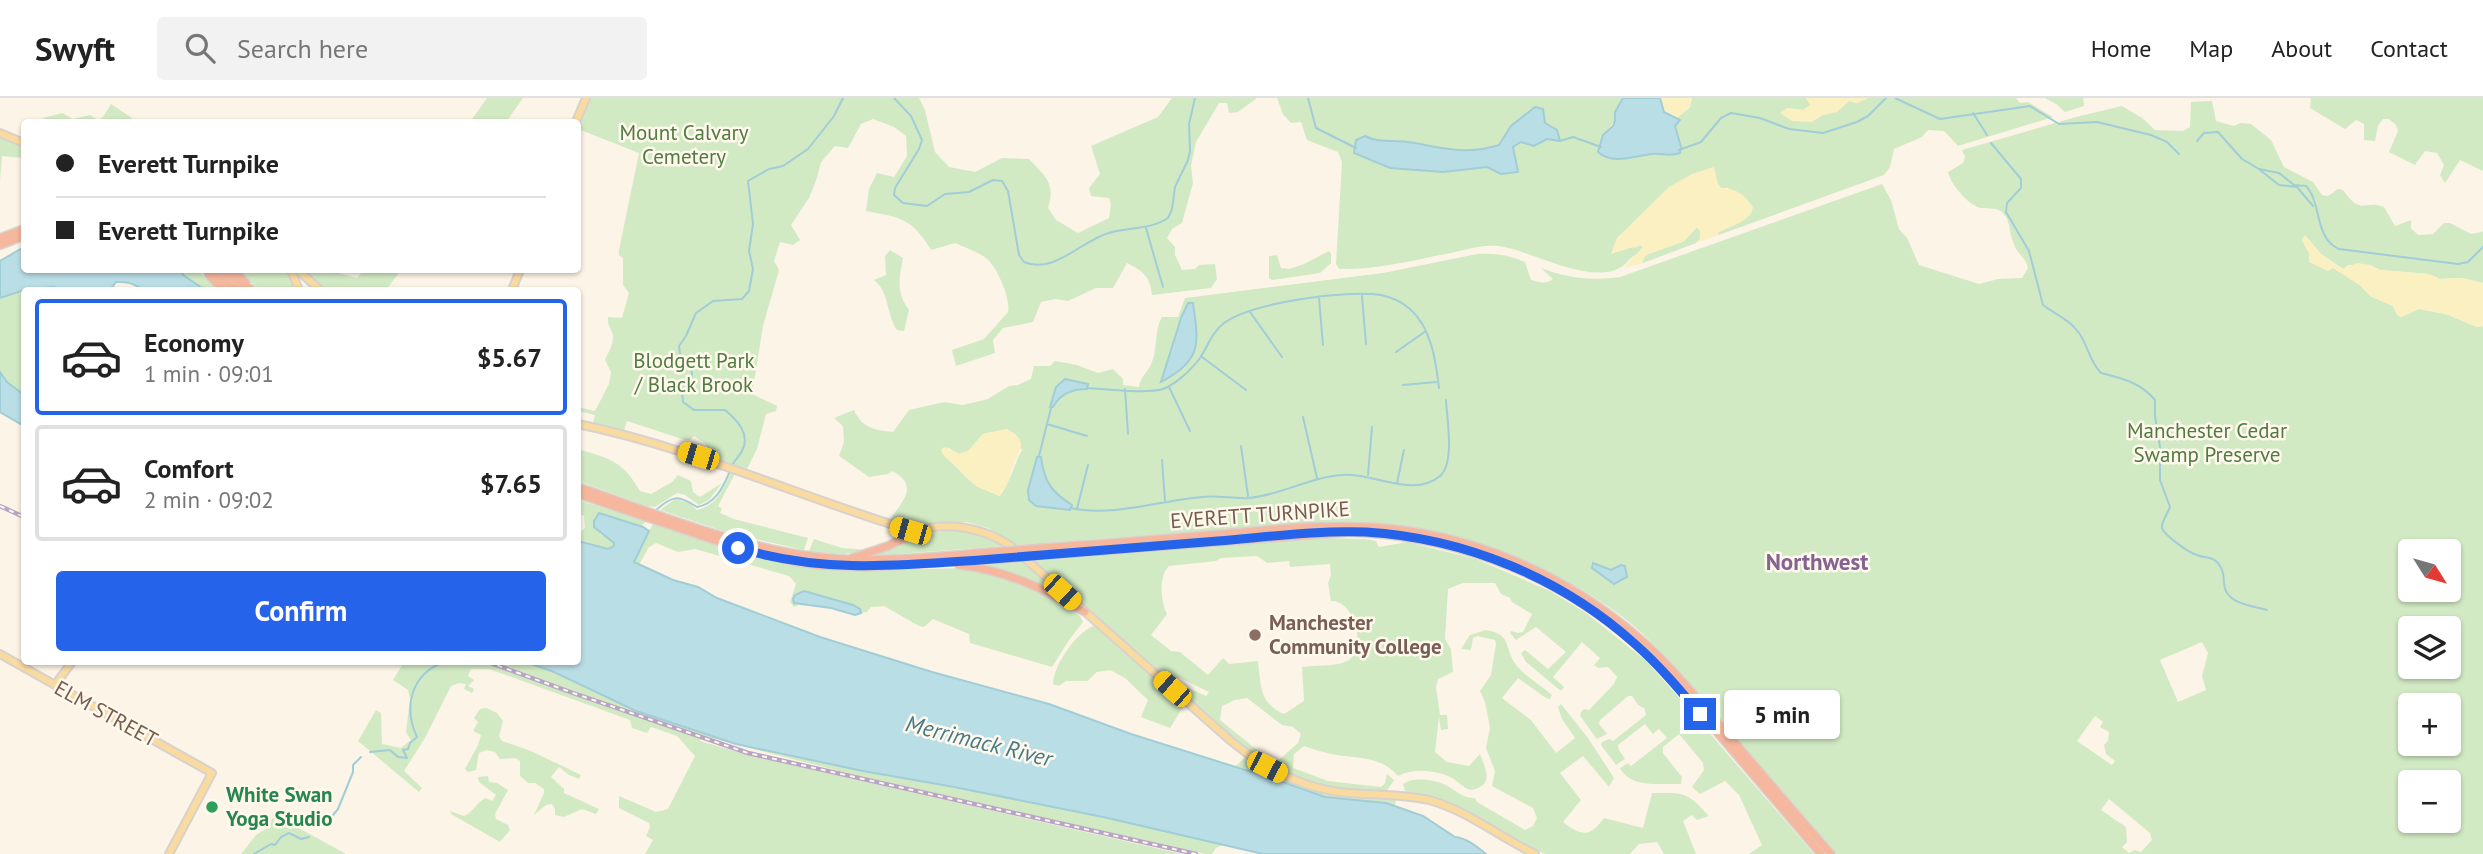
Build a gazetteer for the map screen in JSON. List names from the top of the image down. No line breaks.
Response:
{"streets":{"highway":["EVERETT TURNPIKE"],"main road":["ELM STREET"]},"districts":["Northwest"],"water":["Merrimack River"],"parks":["Mount Calvary Cemetery","Blodgett Park / Black Brook","Manchester Cedar Swamp Preserve"],"places":["Manchester Community College","White Swan Yoga Studio"],"north":"bottom right","page":{"header":"Swyft","search":"Search here","nav":["Home","Map","About","Contact"],"banner":["Everett Turnpike","Everett Turnpike"],"list":[{"name":"Economy","note":"1 min · 09:01","value":"$5.67"},{"name":"Comfort","note":"2 min · 09:02","value":"$7.65"}],"map_buttons":["+","−"],"buttons":"Confirm","bubble":"5 min"}}
